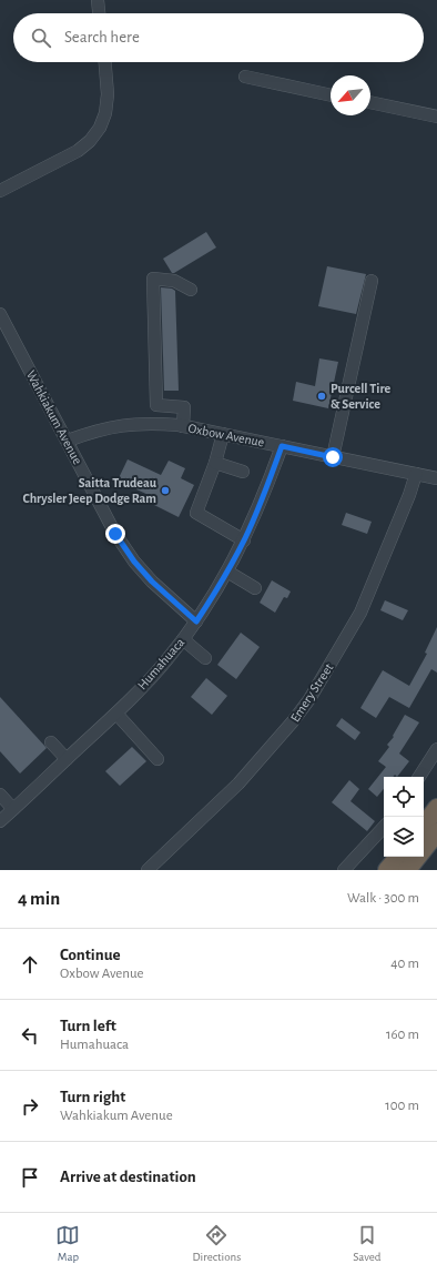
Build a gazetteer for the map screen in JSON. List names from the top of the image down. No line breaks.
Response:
{"streets":{"street":["Wahkiakum Avenue","Oxbow Avenue","Humahuaca","Emery Street"]},"crossings":[["Wahkiakum Avenue","Oxbow Avenue"],["Wahkiakum Avenue","Humahuaca"],["Oxbow Avenue","Humahuaca"],["Oxbow Avenue","Emery Street"]],"places":["Purcell Tire & Service","Saitta Trudeau Chrysler Jeep Dodge Ram"],"north":"bottom left","page":{"search":"Search here","heading":["4 min","Walk · 300 m"],"list":[["Continue","Oxbow Avenue","40 m"],["Turn left","Humahuaca","160 m"],["Turn right","Wahkiakum Avenue","100 m"],"Arrive at destination"],"nav":["Map","Directions","Saved"]}}
